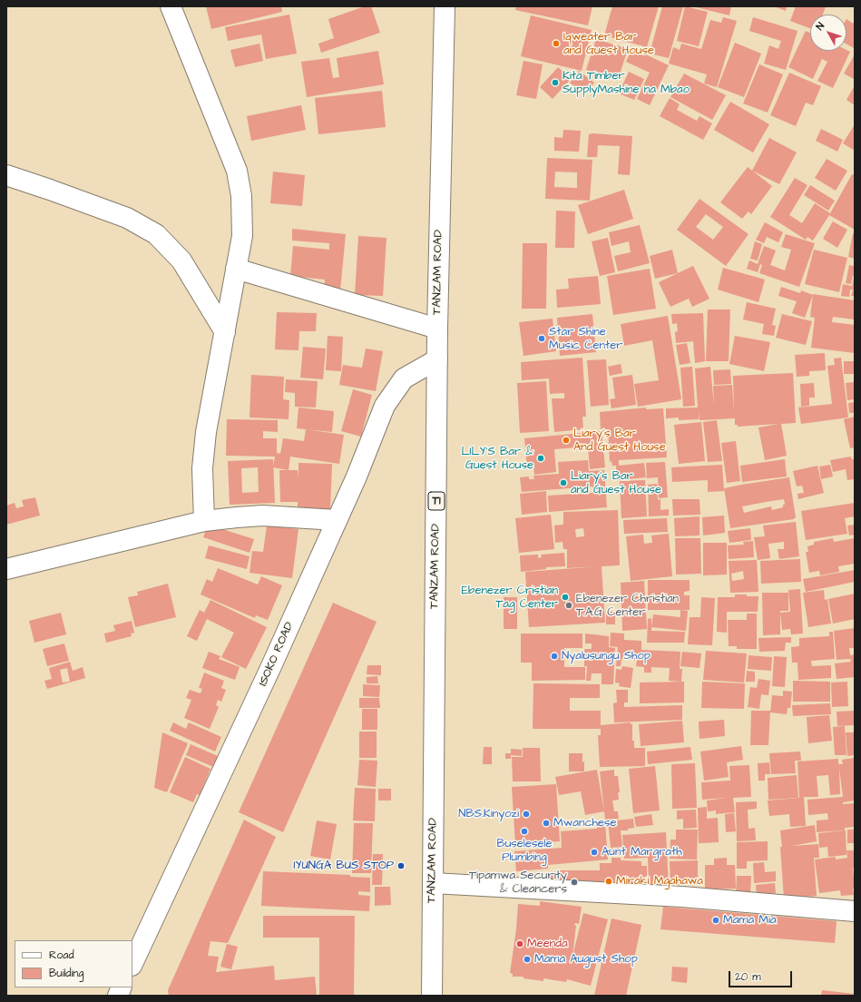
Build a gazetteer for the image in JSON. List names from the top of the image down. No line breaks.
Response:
{"streets":{"main road":["TANZAM ROAD","T1","ISOKO ROAD"]},"crossings":[["TANZAM ROAD","ISOKO ROAD"]],"places":["Iqweater Bar and Guest House","Kita Timber SupplyMashine na Mbao","Star Shine Music Center","Liary's Bar And Guest House","LILY'S Bar & Guest House","Liary's Bar and Guest House","Ebenezer Cristian Tag Center","Ebenezer Christian T.A.G Center","Nyalusungu Shop","NBS.Kinyozi","Mwanchese","Buselesele Plumbing","Aunt Margrath","IYUNGA BUS STOP","Miraki Mgahawa","Tipamwa Security & Cleancers","Mama Mia","Meenda","Mama August Shop"],"legend":["Road","Building"],"scale_bar":"20 m","north":"top left"}
